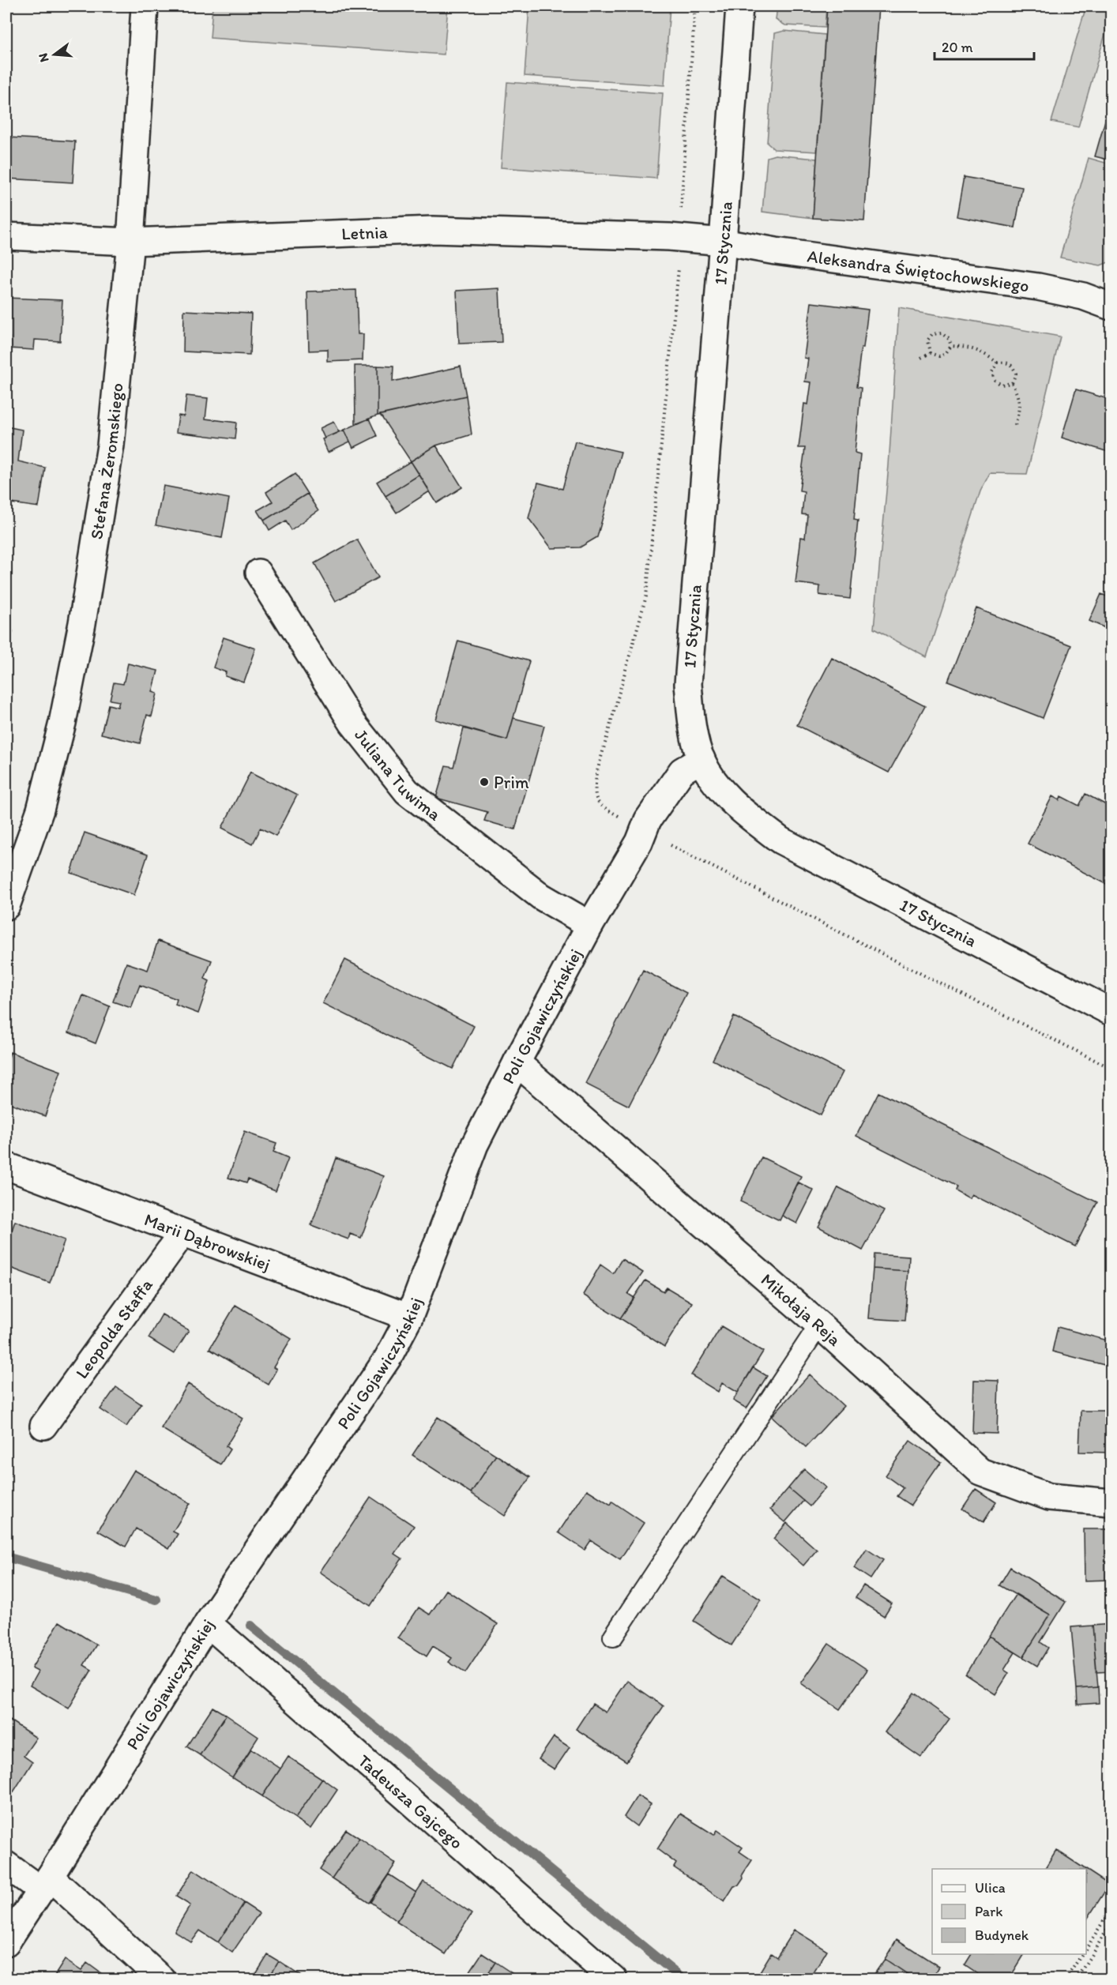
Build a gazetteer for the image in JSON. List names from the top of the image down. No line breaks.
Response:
{"streets":{"street":["Letnia","17 Stycznia","Aleksandra Świętochowskiego","Stefana Żeromskiego","Juliana Tuwima","Poli Gojawiczyńskiej","Marii Dąbrowskiej","Mikołaja Reja","Leopolda Staffa","Tadeusza Gajcego"]},"crossings":[["Letnia","17 Stycznia"],["Letnia","Aleksandra Świętochowskiego"],["Letnia","Stefana Żeromskiego"],["17 Stycznia","Aleksandra Świętochowskiego"],["17 Stycznia","Poli Gojawiczyńskiej"],["Juliana Tuwima","Poli Gojawiczyńskiej"],["Poli Gojawiczyńskiej","Marii Dąbrowskiej"],["Poli Gojawiczyńskiej","Mikołaja Reja"],["Poli Gojawiczyńskiej","Tadeusza Gajcego"],["Marii Dąbrowskiej","Leopolda Staffa"]],"places":["Prim"],"legend":["Ulica","Park","Budynek"],"scale_bar":"20 m","north":"left"}
